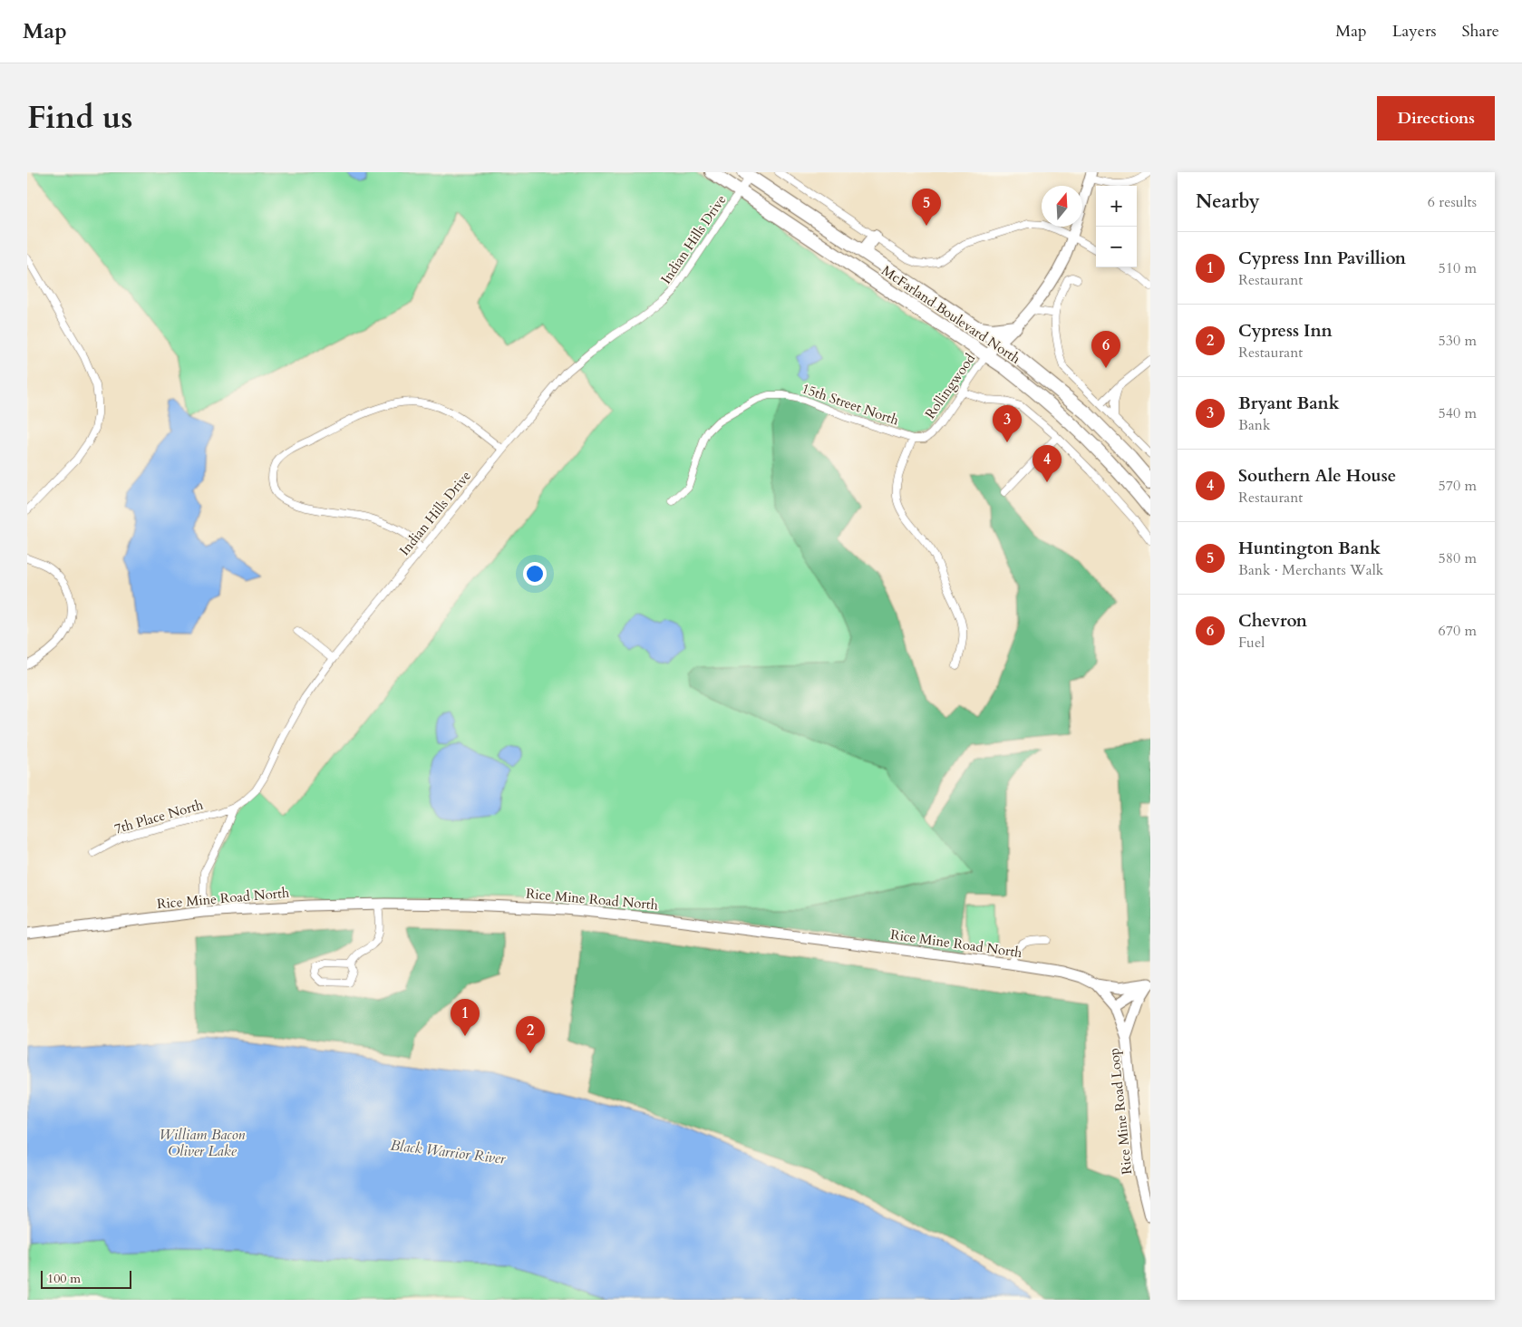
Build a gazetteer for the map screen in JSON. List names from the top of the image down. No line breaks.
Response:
{"streets":{"highway":["McFarland Boulevard North"],"main road":["Rice Mine Road North","Rice Mine Road Loop"],"street":["Indian Hills Drive","Rollingwood","15th Street North","7th Place North"]},"crossings":[["Indian Hills Drive","McFarland Boulevard North"],["Indian Hills Drive","7th Place North"],["Indian Hills Drive","Rice Mine Road North"],["McFarland Boulevard North","Rollingwood"],["Rollingwood","15th Street North"],["Rice Mine Road North","Rice Mine Road Loop"]],"water":["William Bacon Oliver Lake","Black Warrior River"],"scale_bar":"100 m","north":"top","page":{"header":"Map","nav":["Map","Layers","Share"],"title":"Find us","buttons":"Directions","heading":["Nearby","6 results"],"map_buttons":["+","−"],"pins":["5","6","3","4","1","2"],"list":[{"mark":"1","name":"Cypress Inn Pavillion","note":"Restaurant","value":"510 m"},{"mark":"2","name":"Cypress Inn","note":"Restaurant","value":"530 m"},{"mark":"3","name":"Bryant Bank","note":"Bank","value":"540 m"},{"mark":"4","name":"Southern Ale House","note":"Restaurant","value":"570 m"},{"mark":"5","name":"Huntington Bank","note":"Bank · Merchants Walk","value":"580 m"},{"mark":"6","name":"Chevron","note":"Fuel","value":"670 m"}],"scale":"100 m"}}
